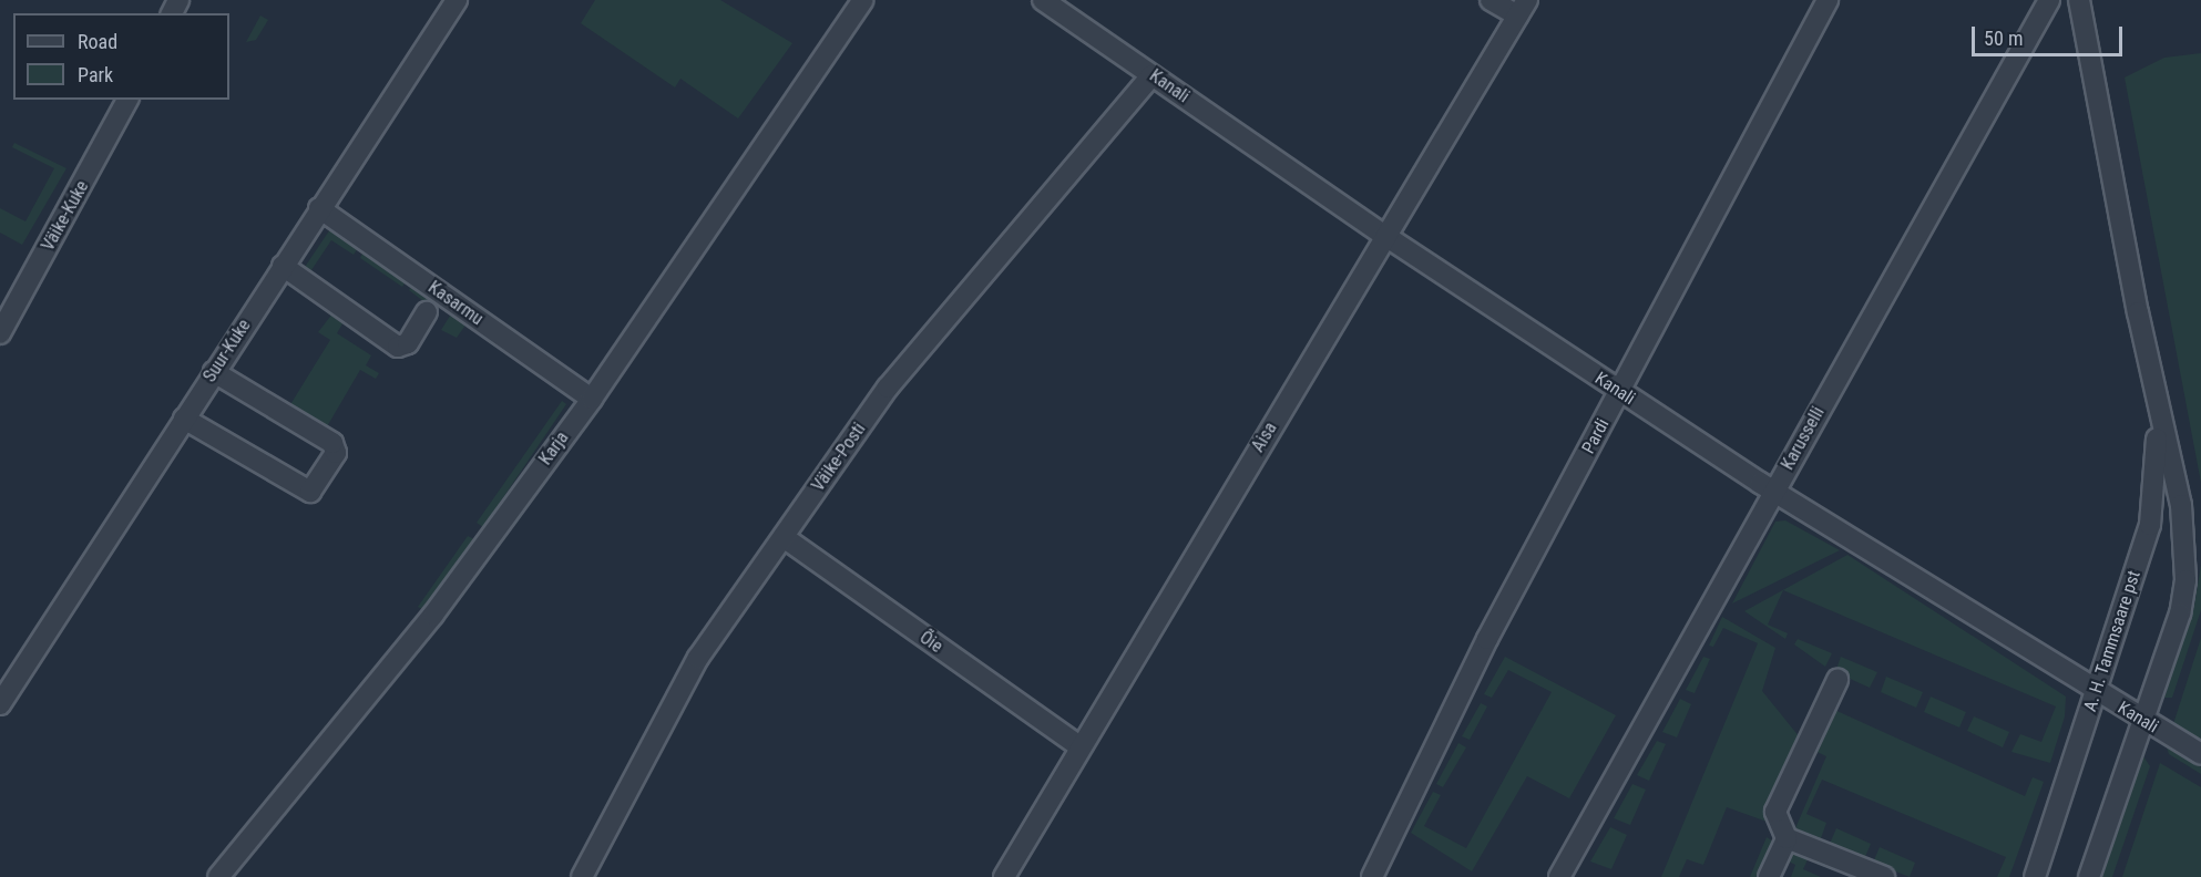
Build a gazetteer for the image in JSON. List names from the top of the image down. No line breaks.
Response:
{"streets":{"street":["Kanali","Väike-Kuke","Kasarmu","Suur-Kuke","Pardi","Aisa","Karusselli","Karja","Väike-Posti","A. H. Tammsaare pst","Õie"]},"crossings":[["Kanali","Pardi"],["Kanali","Aisa"],["Kanali","Karusselli"],["Kanali","Väike-Posti"],["Kanali","A. H. Tammsaare pst"],["Kasarmu","Suur-Kuke"],["Kasarmu","Karja"],["Aisa","Õie"],["Väike-Posti","Õie"]],"legend":["Road","Park"],"scale_bar":"50 m"}
